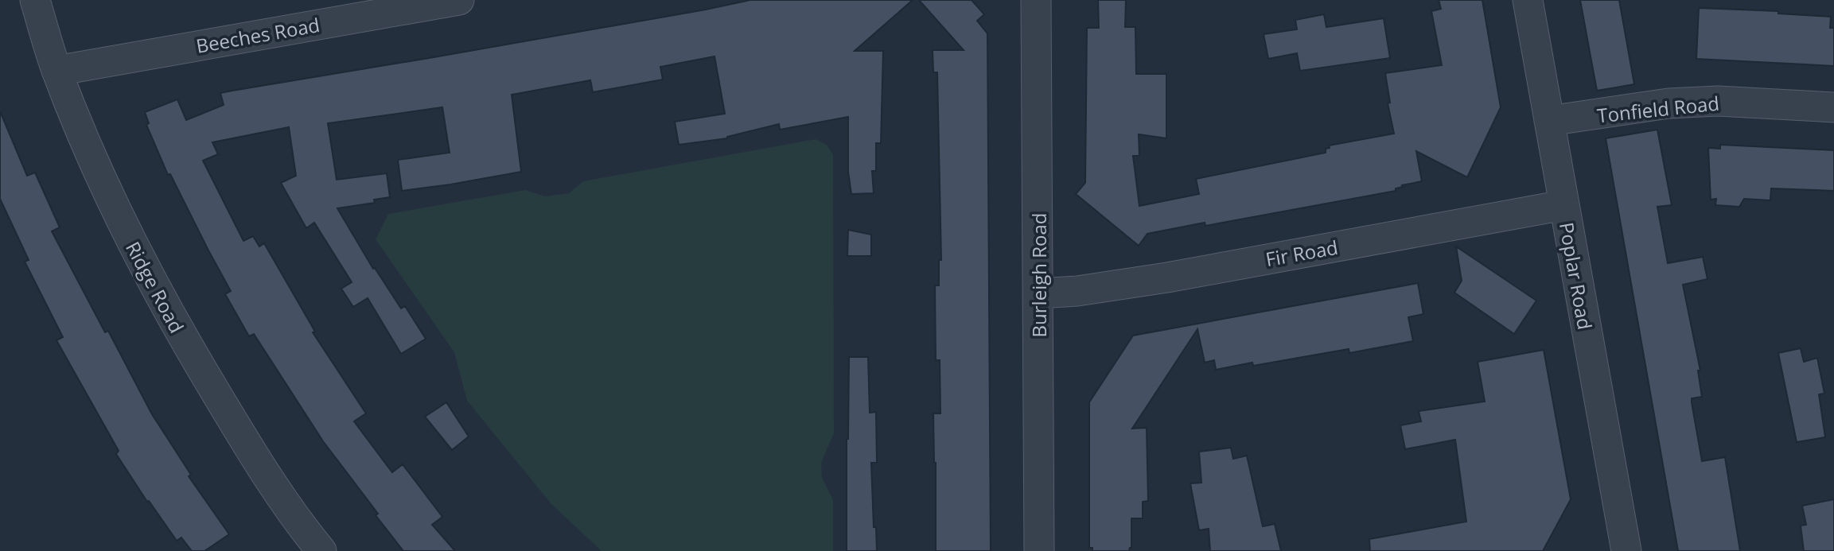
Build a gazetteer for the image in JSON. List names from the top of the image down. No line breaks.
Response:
{"streets":{"street":["Beeches Road","Tonfield Road","Fir Road","Burleigh Road","Poplar Road","Ridge Road"]},"crossings":[["Beeches Road","Ridge Road"],["Tonfield Road","Poplar Road"],["Fir Road","Burleigh Road"],["Fir Road","Poplar Road"]]}
